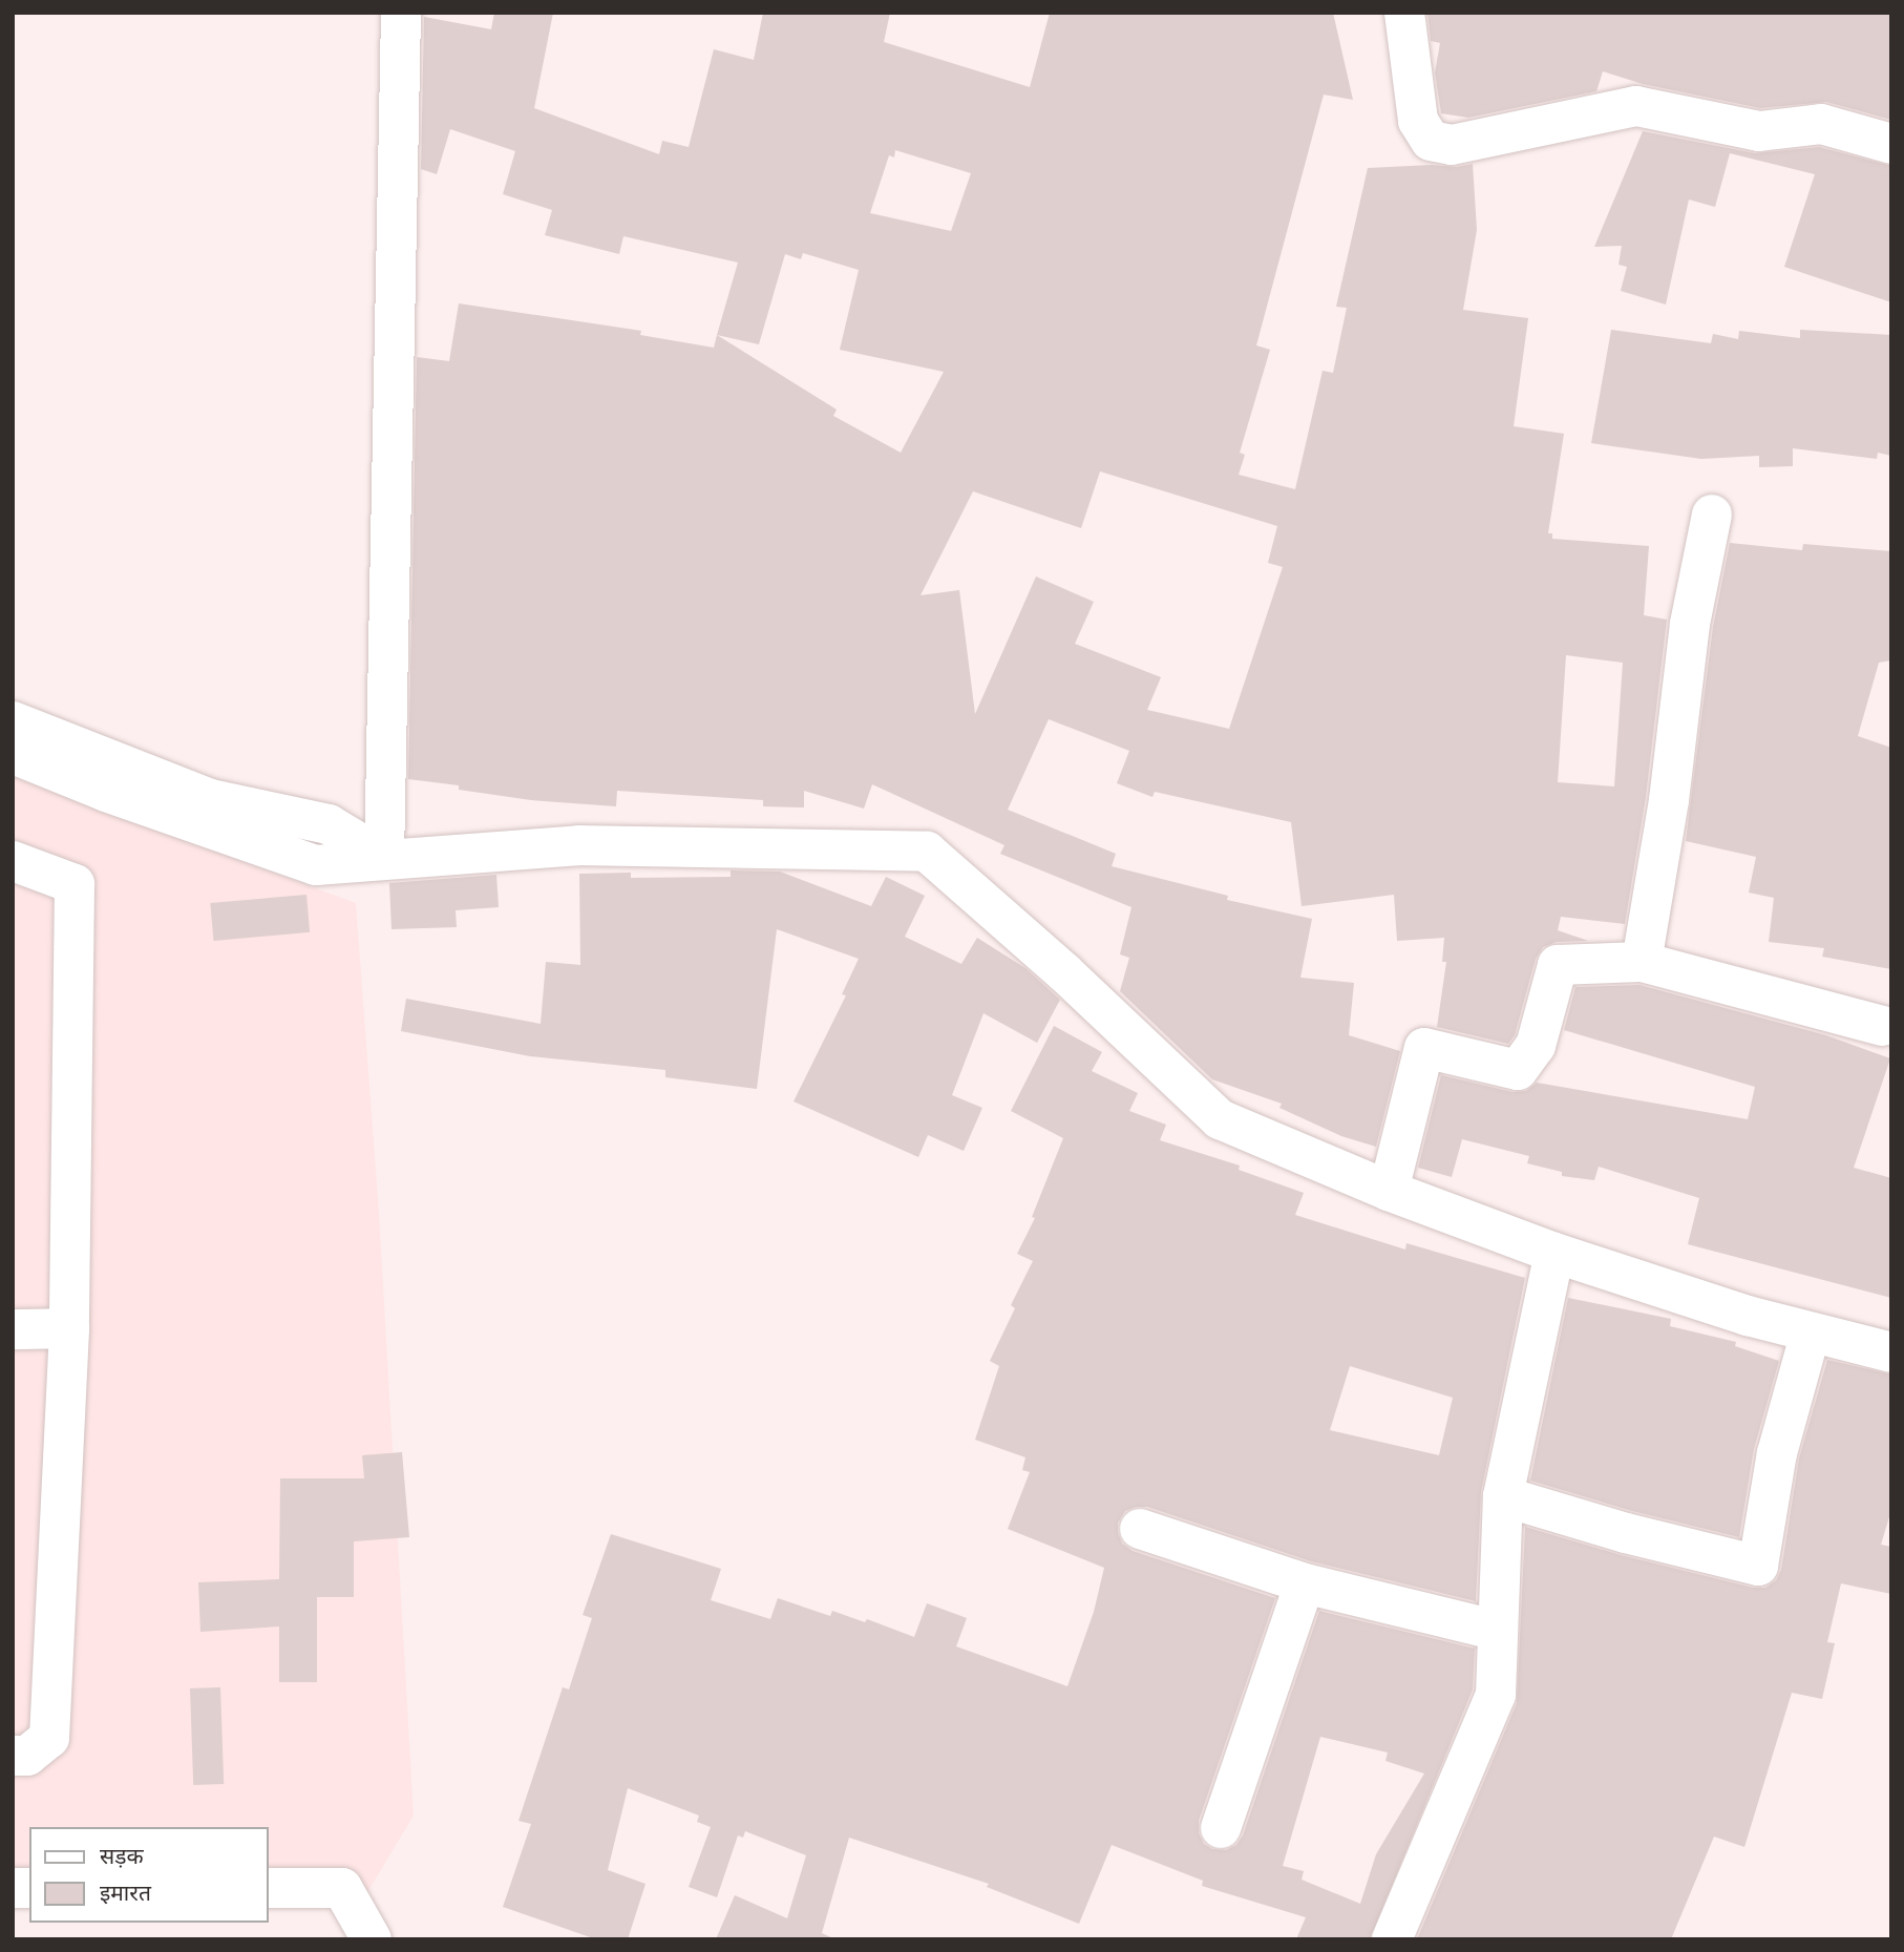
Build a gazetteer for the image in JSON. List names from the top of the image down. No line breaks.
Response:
{"legend":["सड़क","इमारत"]}
